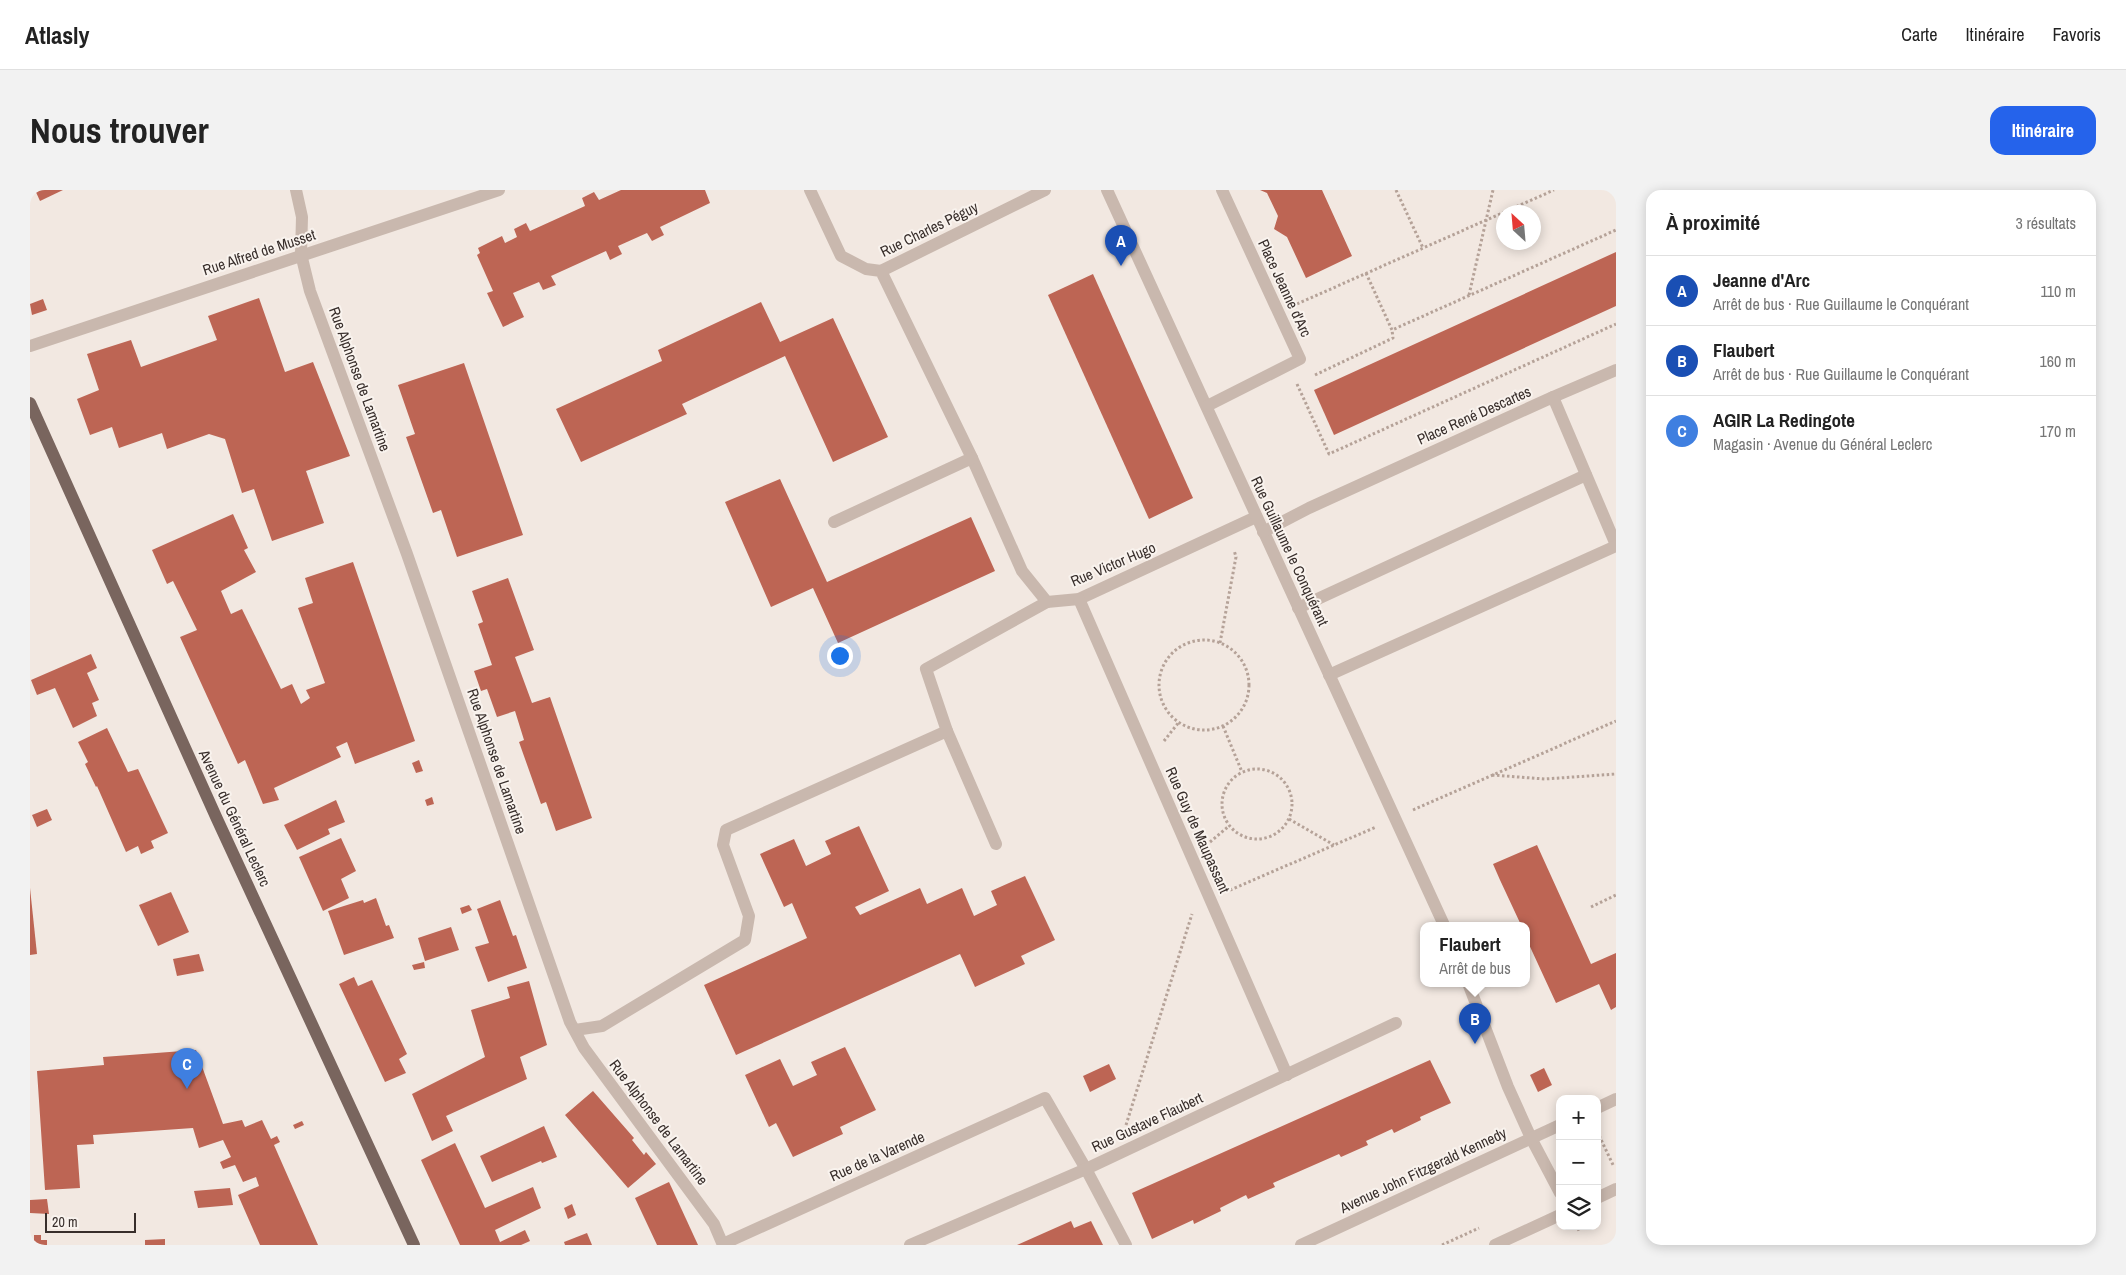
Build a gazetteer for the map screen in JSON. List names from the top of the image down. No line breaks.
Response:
{"streets":{"main road":["Avenue du Général Leclerc"],"street":["Rue Charles Péguy","Rue Alfred de Musset","Place Jeanne d'Arc","Rue Alphonse de Lamartine","Place René Descartes","Rue Guillaume le Conquérant","Rue Victor Hugo","Rue Guy de Maupassant","Rue Gustave Flaubert","Rue de la Varende","Avenue John Fitzgerald Kennedy"]},"crossings":[["Rue Alfred de Musset","Rue Alphonse de Lamartine"],["Rue Alphonse de Lamartine","Rue de la Varende"],["Place René Descartes","Rue Guillaume le Conquérant"],["Rue Guillaume le Conquérant","Rue Victor Hugo"],["Rue Victor Hugo","Rue Guy de Maupassant"],["Rue Guy de Maupassant","Rue Gustave Flaubert"],["Rue Gustave Flaubert","Rue de la Varende"]],"scale_bar":"20 m","north":"top left","page":{"header":"Atlasly","nav":["Carte","Itinéraire","Favoris"],"buttons":"Itinéraire","title":"Nous trouver","heading":["À proximité","3 résultats"],"pins":["A","B","C"],"list":[{"mark":"A","name":"Jeanne d'Arc","note":"Arrêt de bus · Rue Guillaume le Conquérant","value":"110 m"},{"mark":"B","name":"Flaubert","note":"Arrêt de bus · Rue Guillaume le Conquérant","value":"160 m"},{"mark":"C","name":"AGIR La Redingote","note":"Magasin · Avenue du Général Leclerc","value":"170 m"}],"popup":["Flaubert","Arrêt de bus"],"map_buttons":["+","−"],"scale":"20 m"}}
